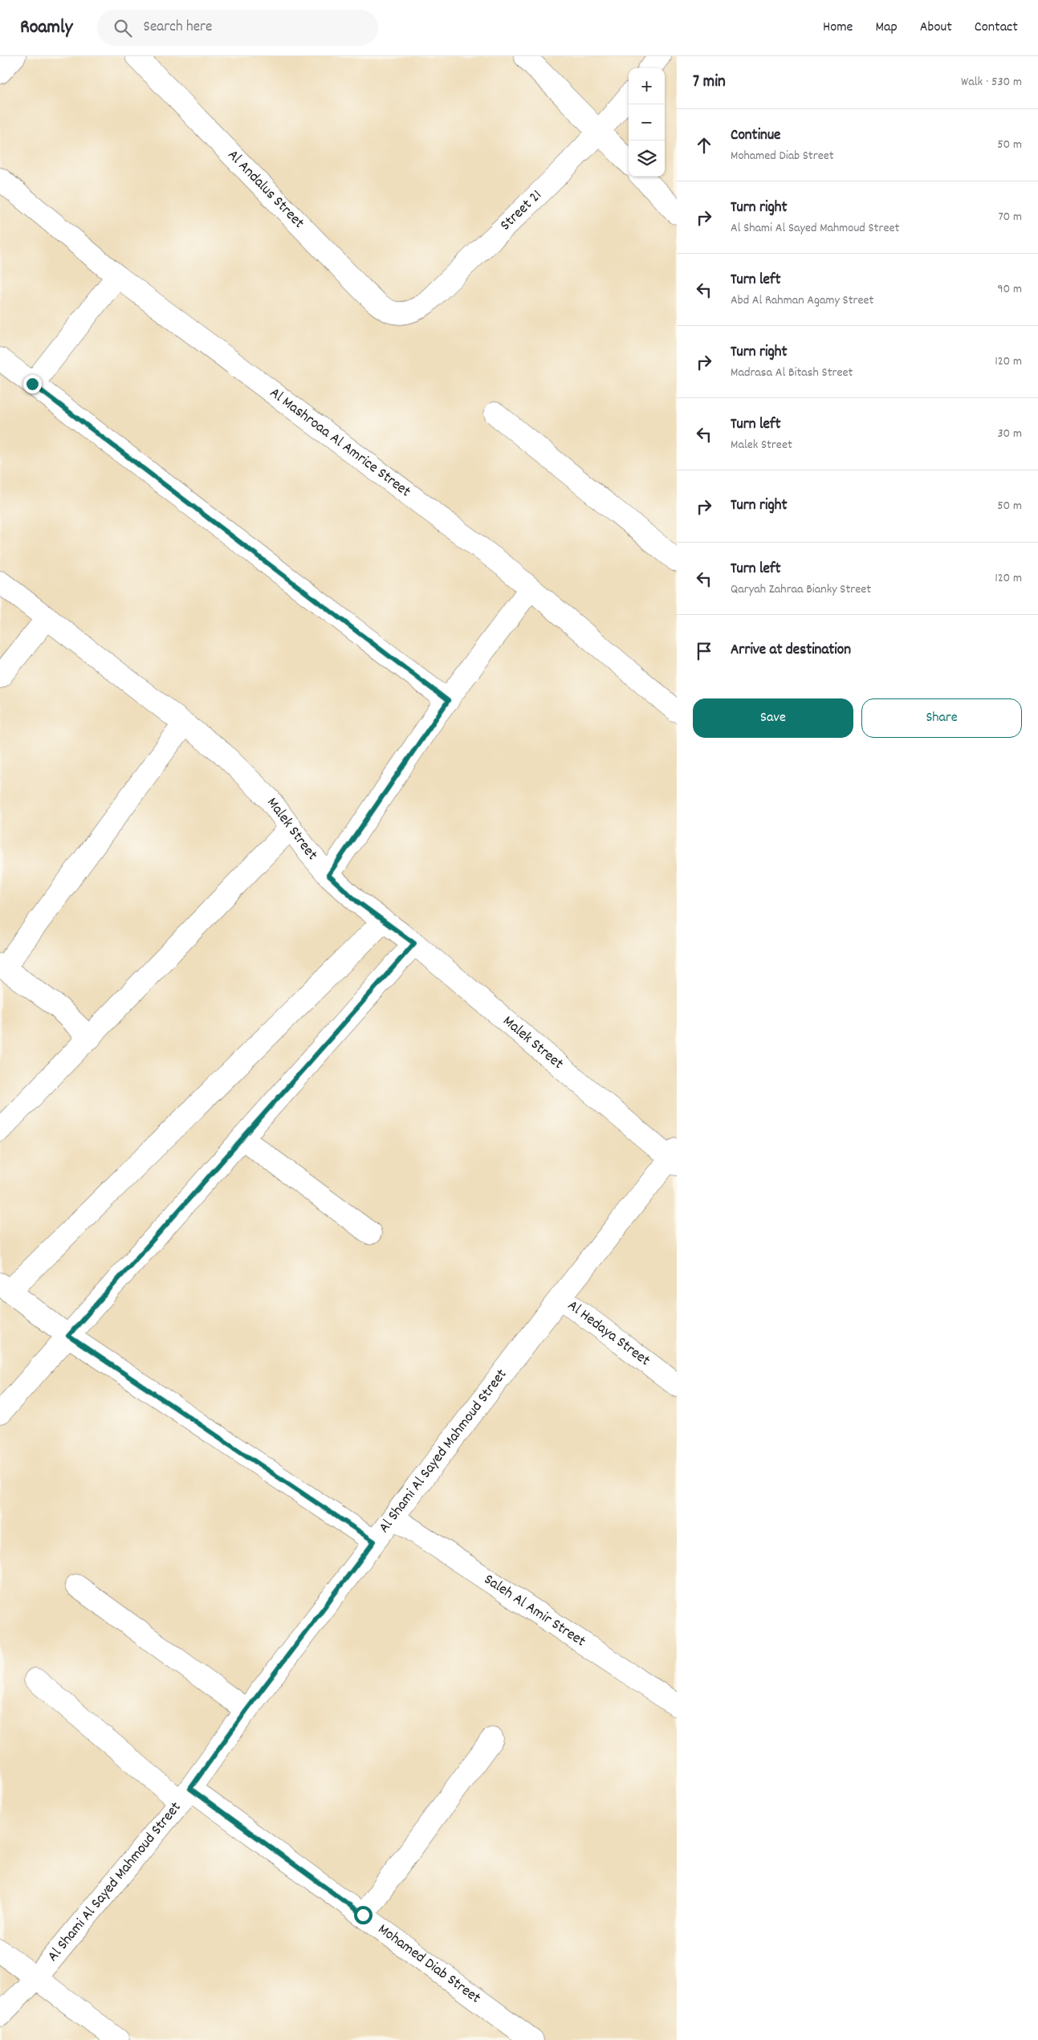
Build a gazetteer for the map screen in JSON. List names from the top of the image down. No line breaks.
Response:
{"streets":{"street":["Al Andalus Street","Street 21","Al Mashroaa Al Amrice Street","Malek Street","Al Hedaya Street","Al Shami Al Sayed Mahmoud Street","Saleh Al Amir Street","Mohamed Diab Street"]},"crossings":[["Al Andalus Street","Street 21"],["Malek Street","Al Shami Al Sayed Mahmoud Street"],["Al Hedaya Street","Al Shami Al Sayed Mahmoud Street"],["Al Shami Al Sayed Mahmoud Street","Saleh Al Amir Street"],["Al Shami Al Sayed Mahmoud Street","Mohamed Diab Street"]],"page":{"header":"Roamly","search":"Search here","nav":["Home","Map","About","Contact"],"heading":["7 min","Walk · 530 m"],"map_buttons":["+","−"],"list":[["Continue","Mohamed Diab Street","50 m"],["Turn right","Al Shami Al Sayed Mahmoud Street","70 m"],["Turn left","Abd Al Rahman Agamy Street","90 m"],["Turn right","Madrasa Al Bitash Street","120 m"],["Turn left","Malek Street","30 m"],["Turn right","50 m"],["Turn left","Qaryah Zahraa Bianky Street","120 m"],"Arrive at destination"],"buttons":["Save","Share"]}}
